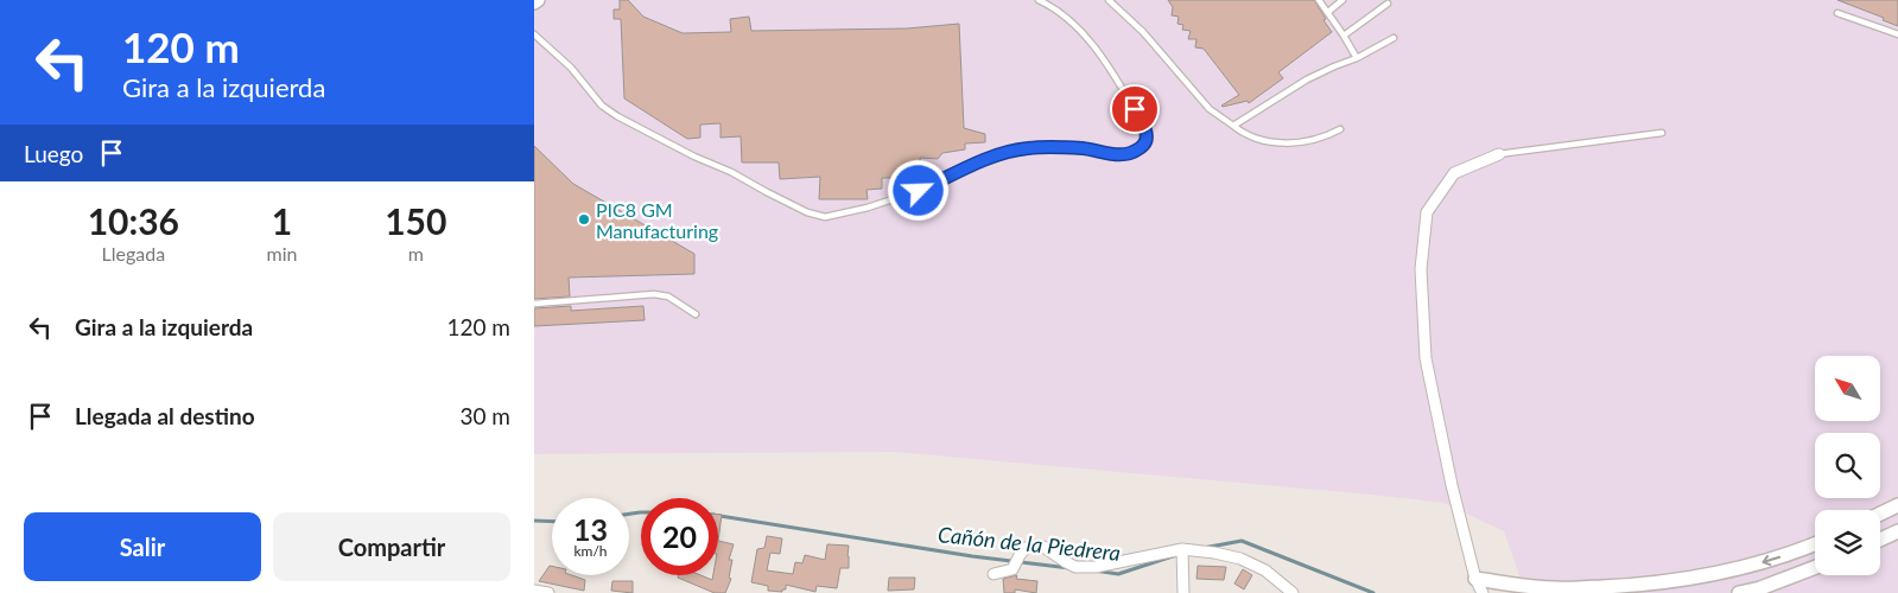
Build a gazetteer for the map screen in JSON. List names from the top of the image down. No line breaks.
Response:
{"water":["Cañón de la Piedrera"],"places":["PIC8 GM Manufacturing"],"north":"top left","page":{"turn":["120 m","Gira a la izquierda"],"then":"Luego","eta":["10:36","Llegada","1","min","150","m"],"list":[{"name":"Gira a la izquierda","value":"120 m"},{"name":"Llegada al destino","value":"30 m"}],"speed":"13 km/h","limit":"20","buttons":["Salir","Compartir"]}}
